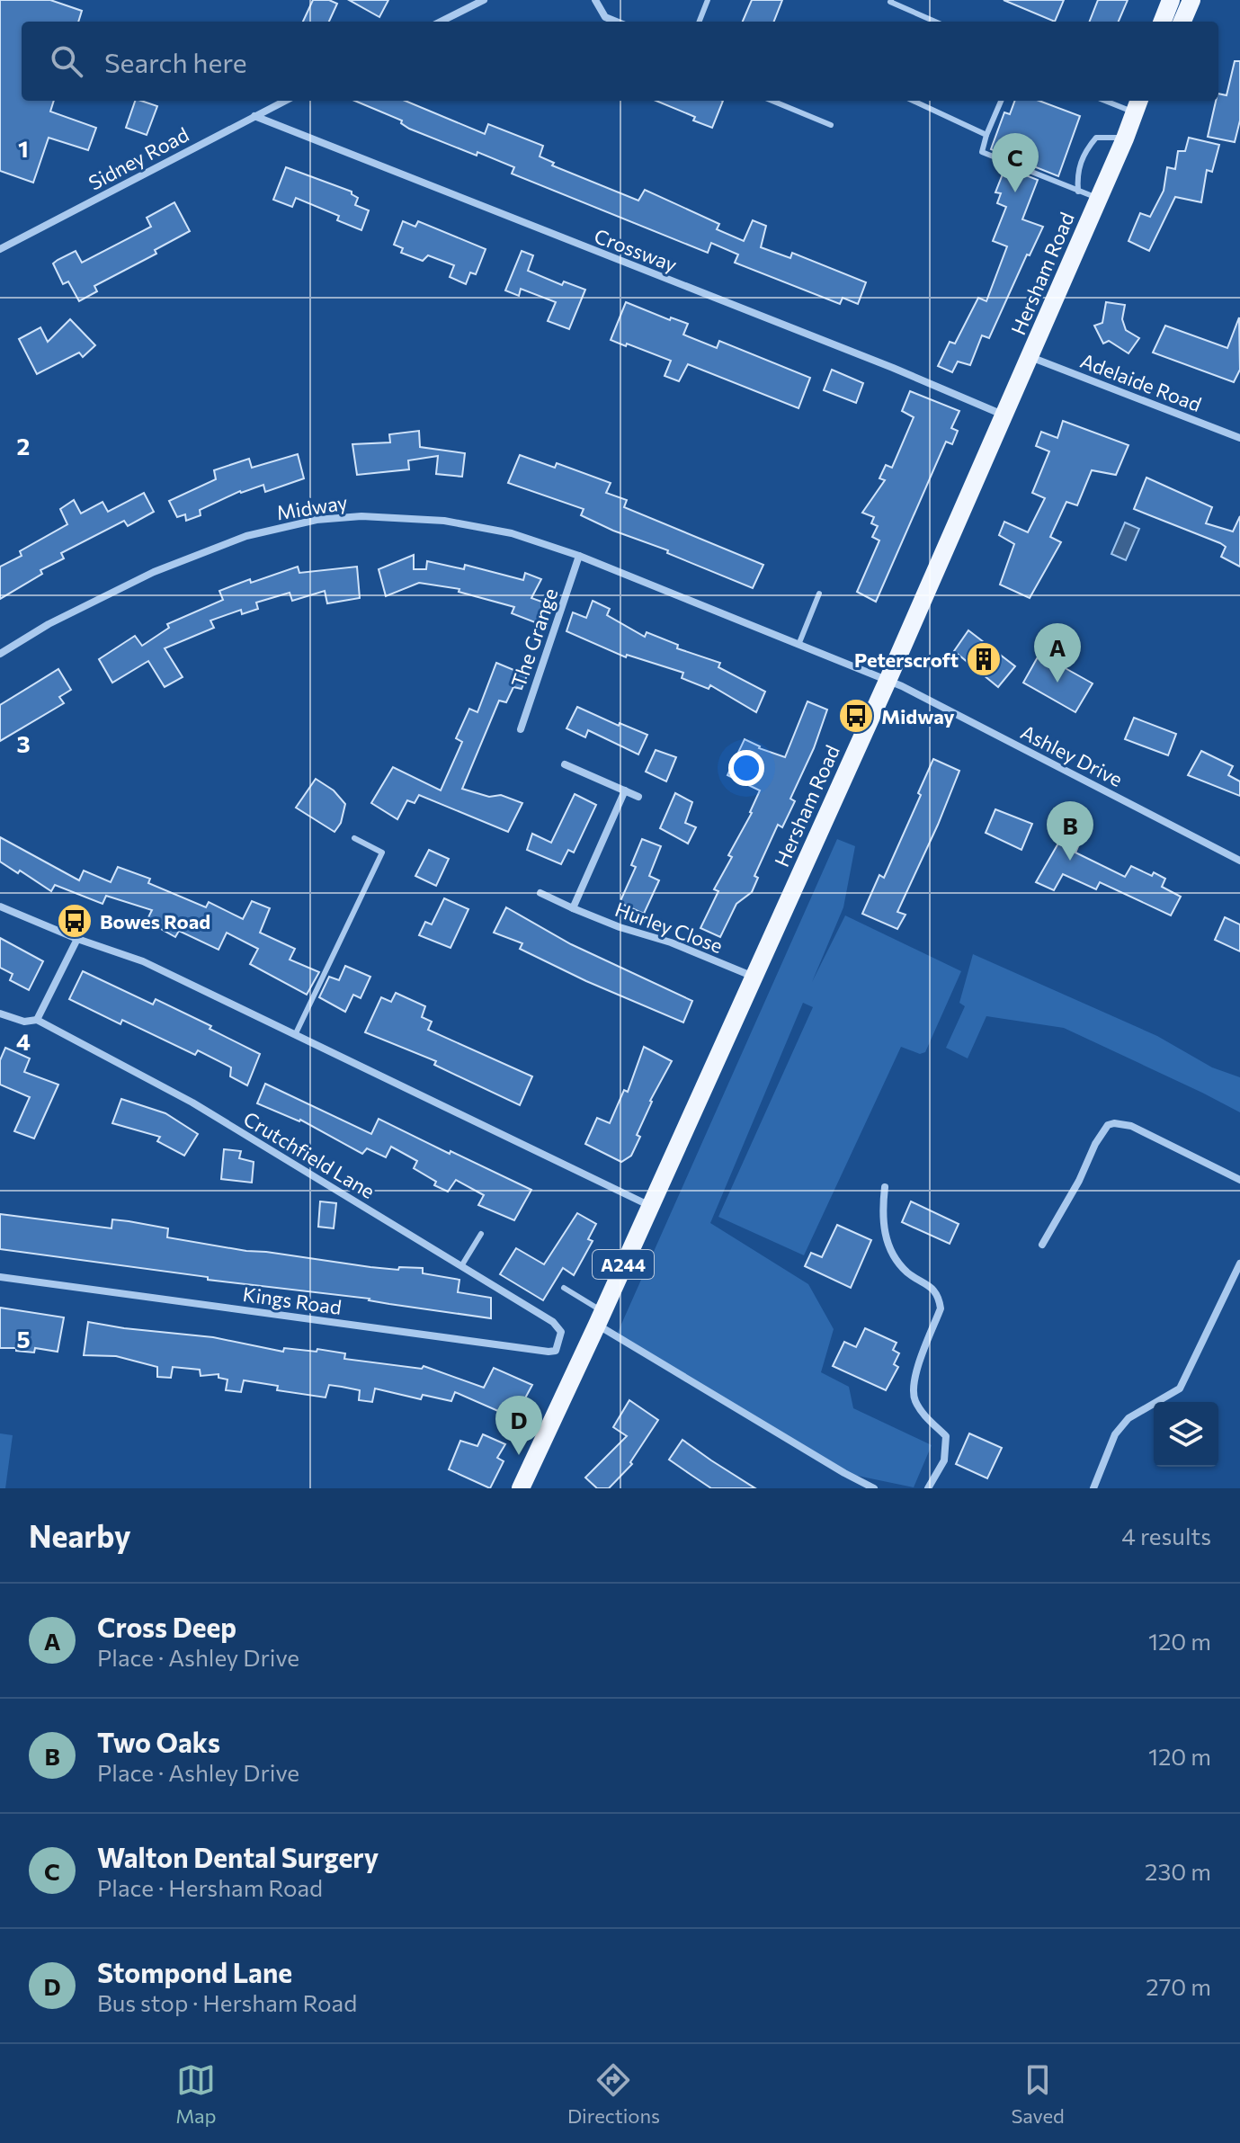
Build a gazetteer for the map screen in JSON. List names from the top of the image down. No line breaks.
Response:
{"streets":{"main road":["Hersham Road","A244"],"street":["Sidney Road","Crossway","Adelaide Road","Midway","The Grange","Ashley Drive","Hurley Close","Crutchfield Lane","Kings Road"]},"crossings":[["Sidney Road","Crossway"],["Crossway","Hersham Road"],["Hersham Road","Adelaide Road"],["Hersham Road","Midway"],["Hersham Road","Ashley Drive"],["Hersham Road","Hurley Close"],["Midway","The Grange"],["Midway","Ashley Drive"],["Crutchfield Lane","Kings Road"]],"places":{"building":["Peterscroft"],"bus stop":["Midway","Bowes Road"]},"page":{"search":"Search here","pins":["C","A","B","D"],"heading":["Nearby","4 results"],"list":[{"mark":"A","name":"Cross Deep","note":"Place · Ashley Drive","value":"120 m"},{"mark":"B","name":"Two Oaks","note":"Place · Ashley Drive","value":"120 m"},{"mark":"C","name":"Walton Dental Surgery","note":"Place · Hersham Road","value":"230 m"},{"mark":"D","name":"Stompond Lane","note":"Bus stop · Hersham Road","value":"270 m"}],"nav":["Map","Directions","Saved"]},"grid":{"rows":["1","2","3","4","5"]}}
